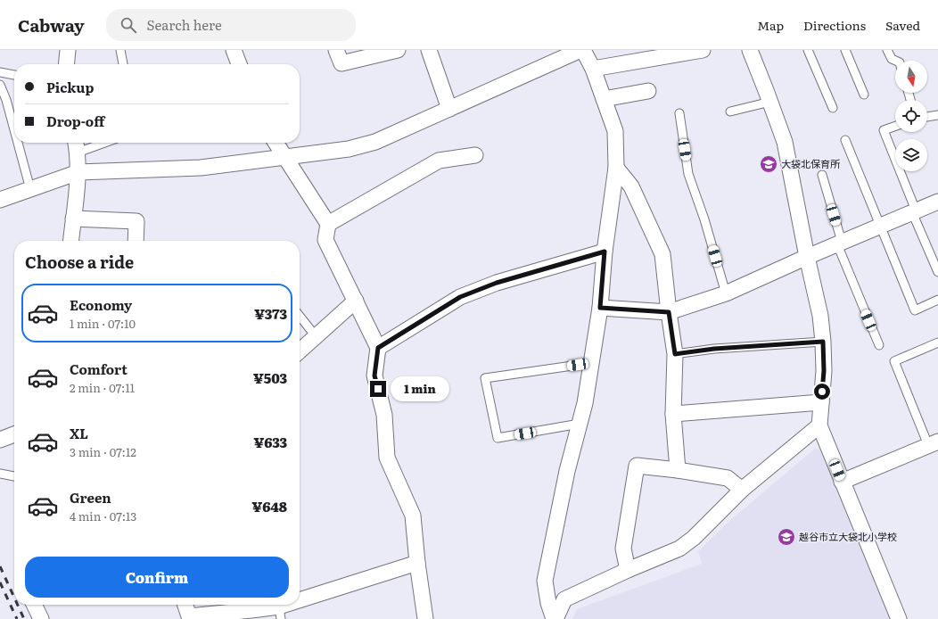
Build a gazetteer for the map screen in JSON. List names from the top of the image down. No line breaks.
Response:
{"places":{"school or university":["大袋北保育所","越谷市立大袋北小学校"]},"north":"bottom","page":{"header":"Cabway","search":"Search here","nav":["Map","Directions","Saved"],"banner":["Pickup","Drop-off"],"heading":"Choose a ride","list":[{"name":"Economy","note":"1 min · 07:10","value":"¥373"},{"name":"Comfort","note":"2 min · 07:11","value":"¥503"},{"name":"XL","note":"3 min · 07:12","value":"¥633"},{"name":"Green","note":"4 min · 07:13","value":"¥648"}],"bubble":"1 min","buttons":"Confirm"}}
